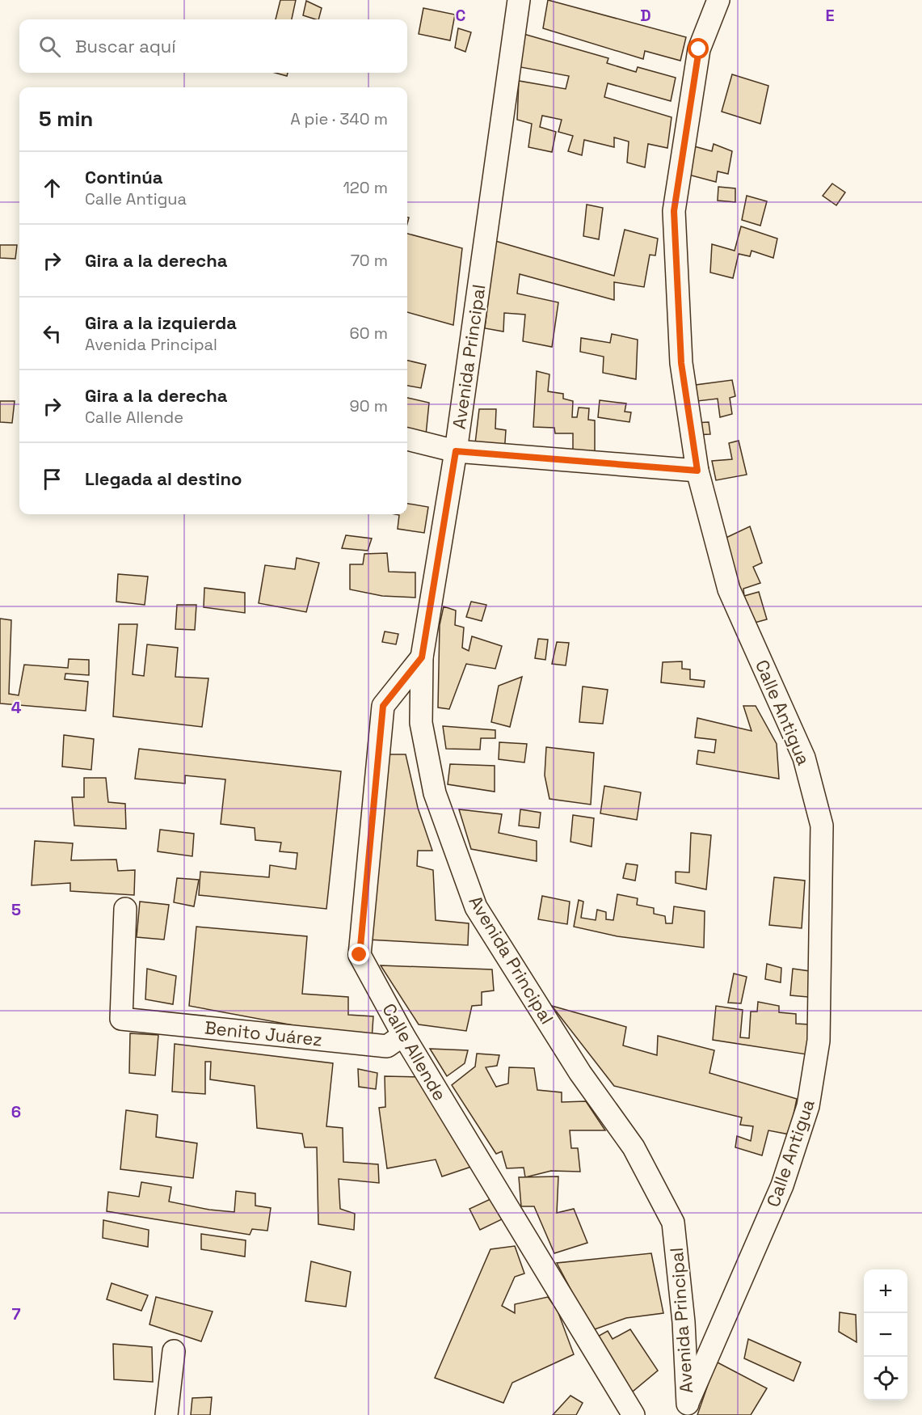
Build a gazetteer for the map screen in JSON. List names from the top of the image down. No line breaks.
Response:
{"streets":{"street":["Avenida Principal","Calle Antigua","Benito Juárez","Calle Allende"]},"crossings":[["Avenida Principal","Calle Antigua"],["Avenida Principal","Calle Allende"],["Benito Juárez","Calle Allende"]],"page":{"search":"Buscar aquí","heading":["5 min","A pie · 340 m"],"list":[["Continúa","Calle Antigua","120 m"],["Gira a la derecha","70 m"],["Gira a la izquierda","Avenida Principal","60 m"],["Gira a la derecha","Calle Allende","90 m"],"Llegada al destino"],"map_buttons":["+","−"]},"grid":{"columns":["C","D","E"],"rows":["4","5","6","7"]}}
